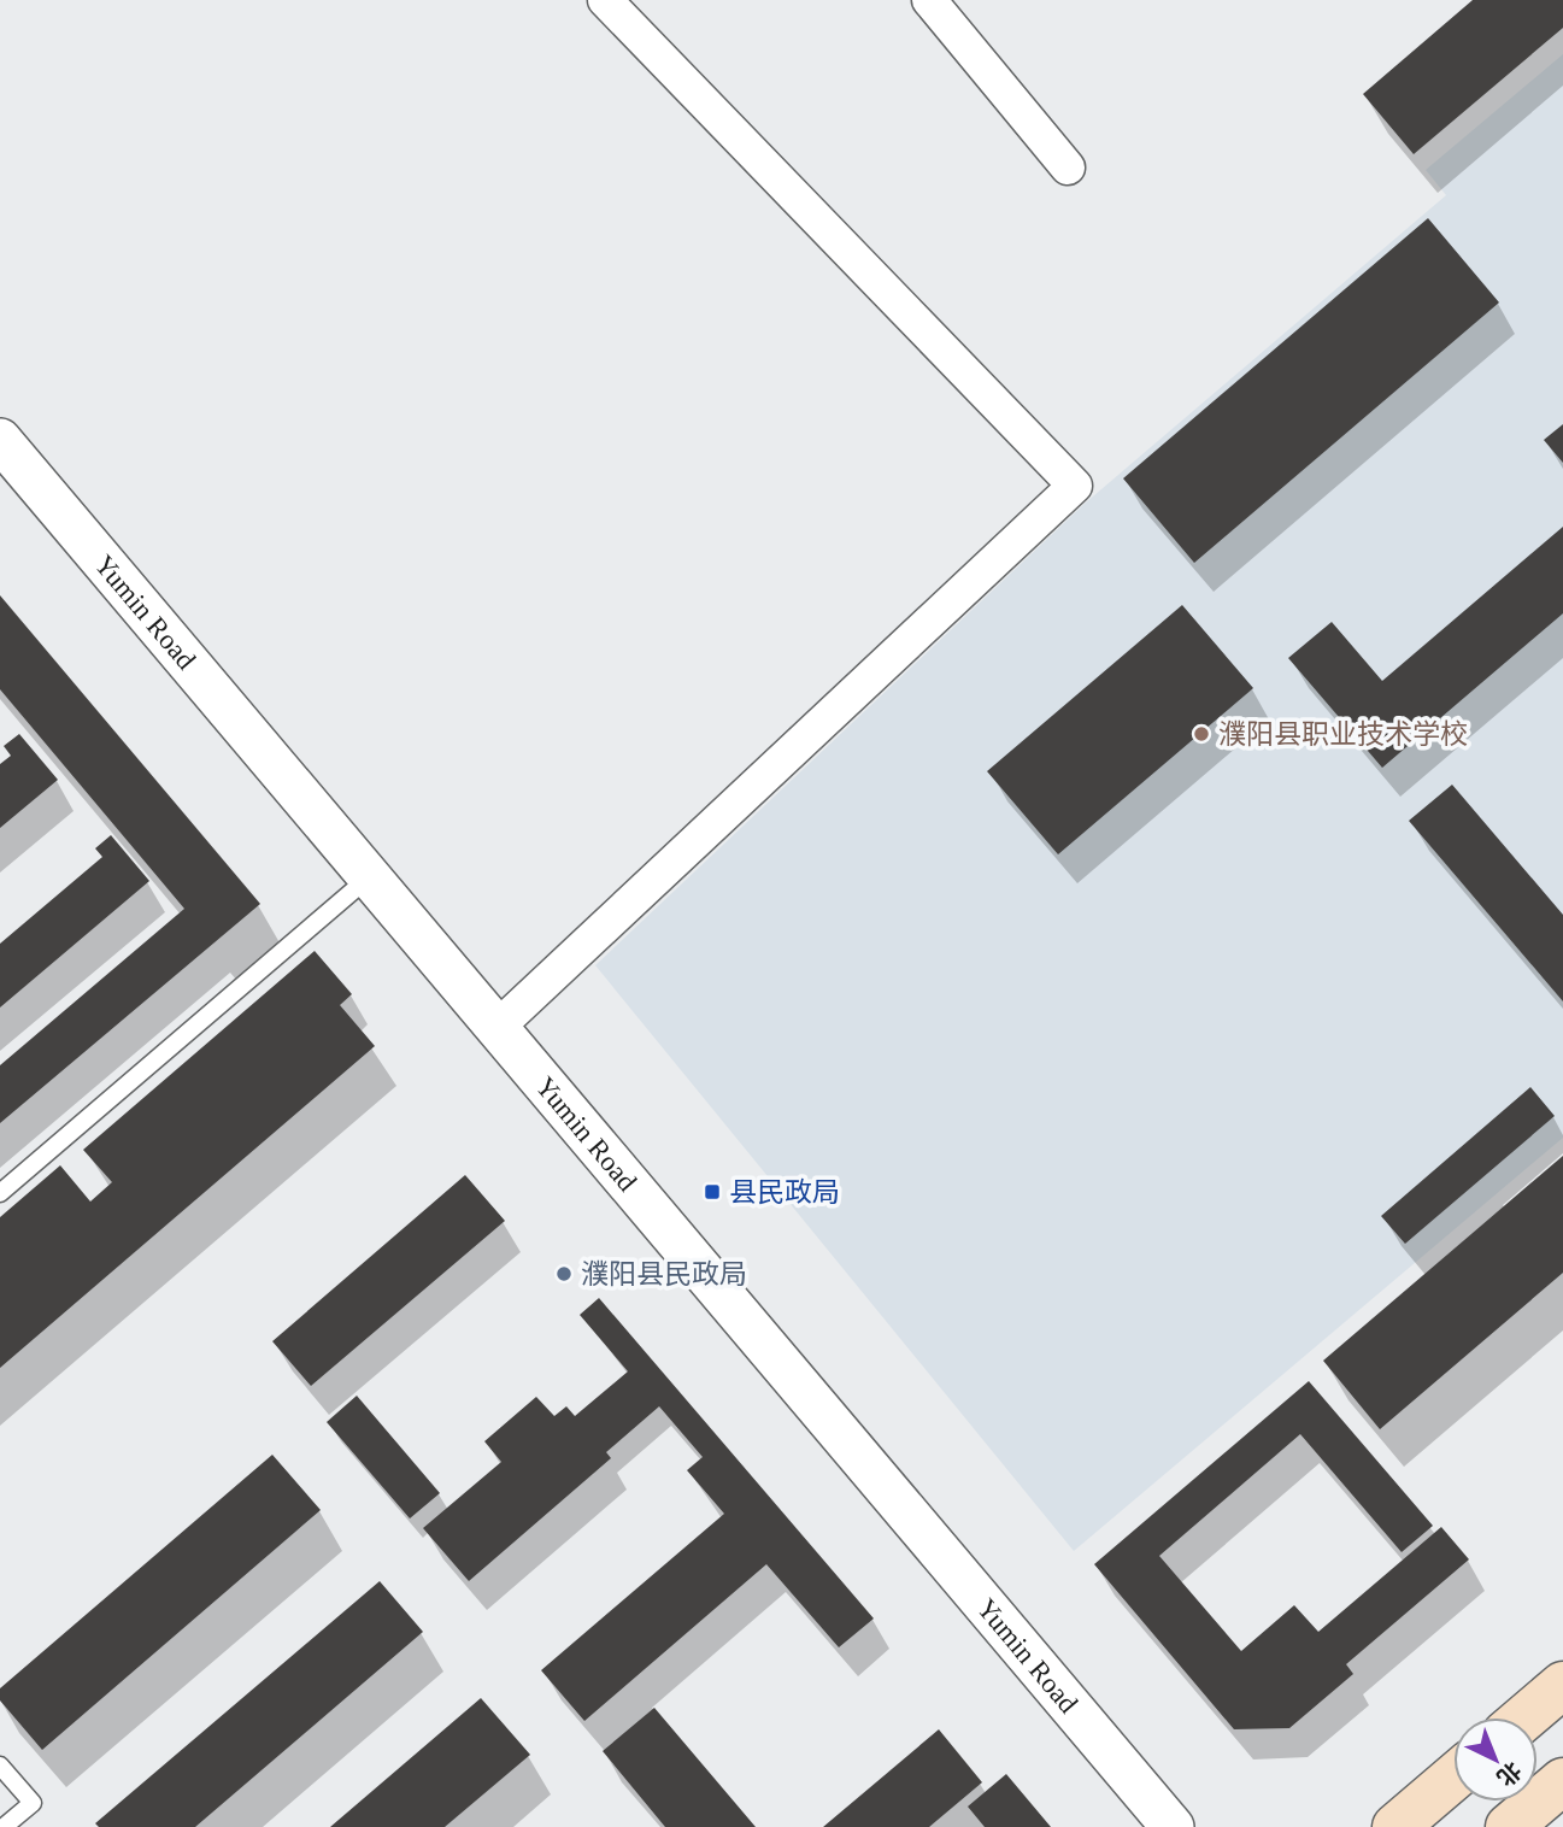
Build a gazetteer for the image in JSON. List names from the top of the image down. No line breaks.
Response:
{"streets":{"street":["Yumin Road"]},"places":{"other":["濮阳县职业技术学校","濮阳县民政局"],"transit":["县民政局"]},"north":"bottom right"}
